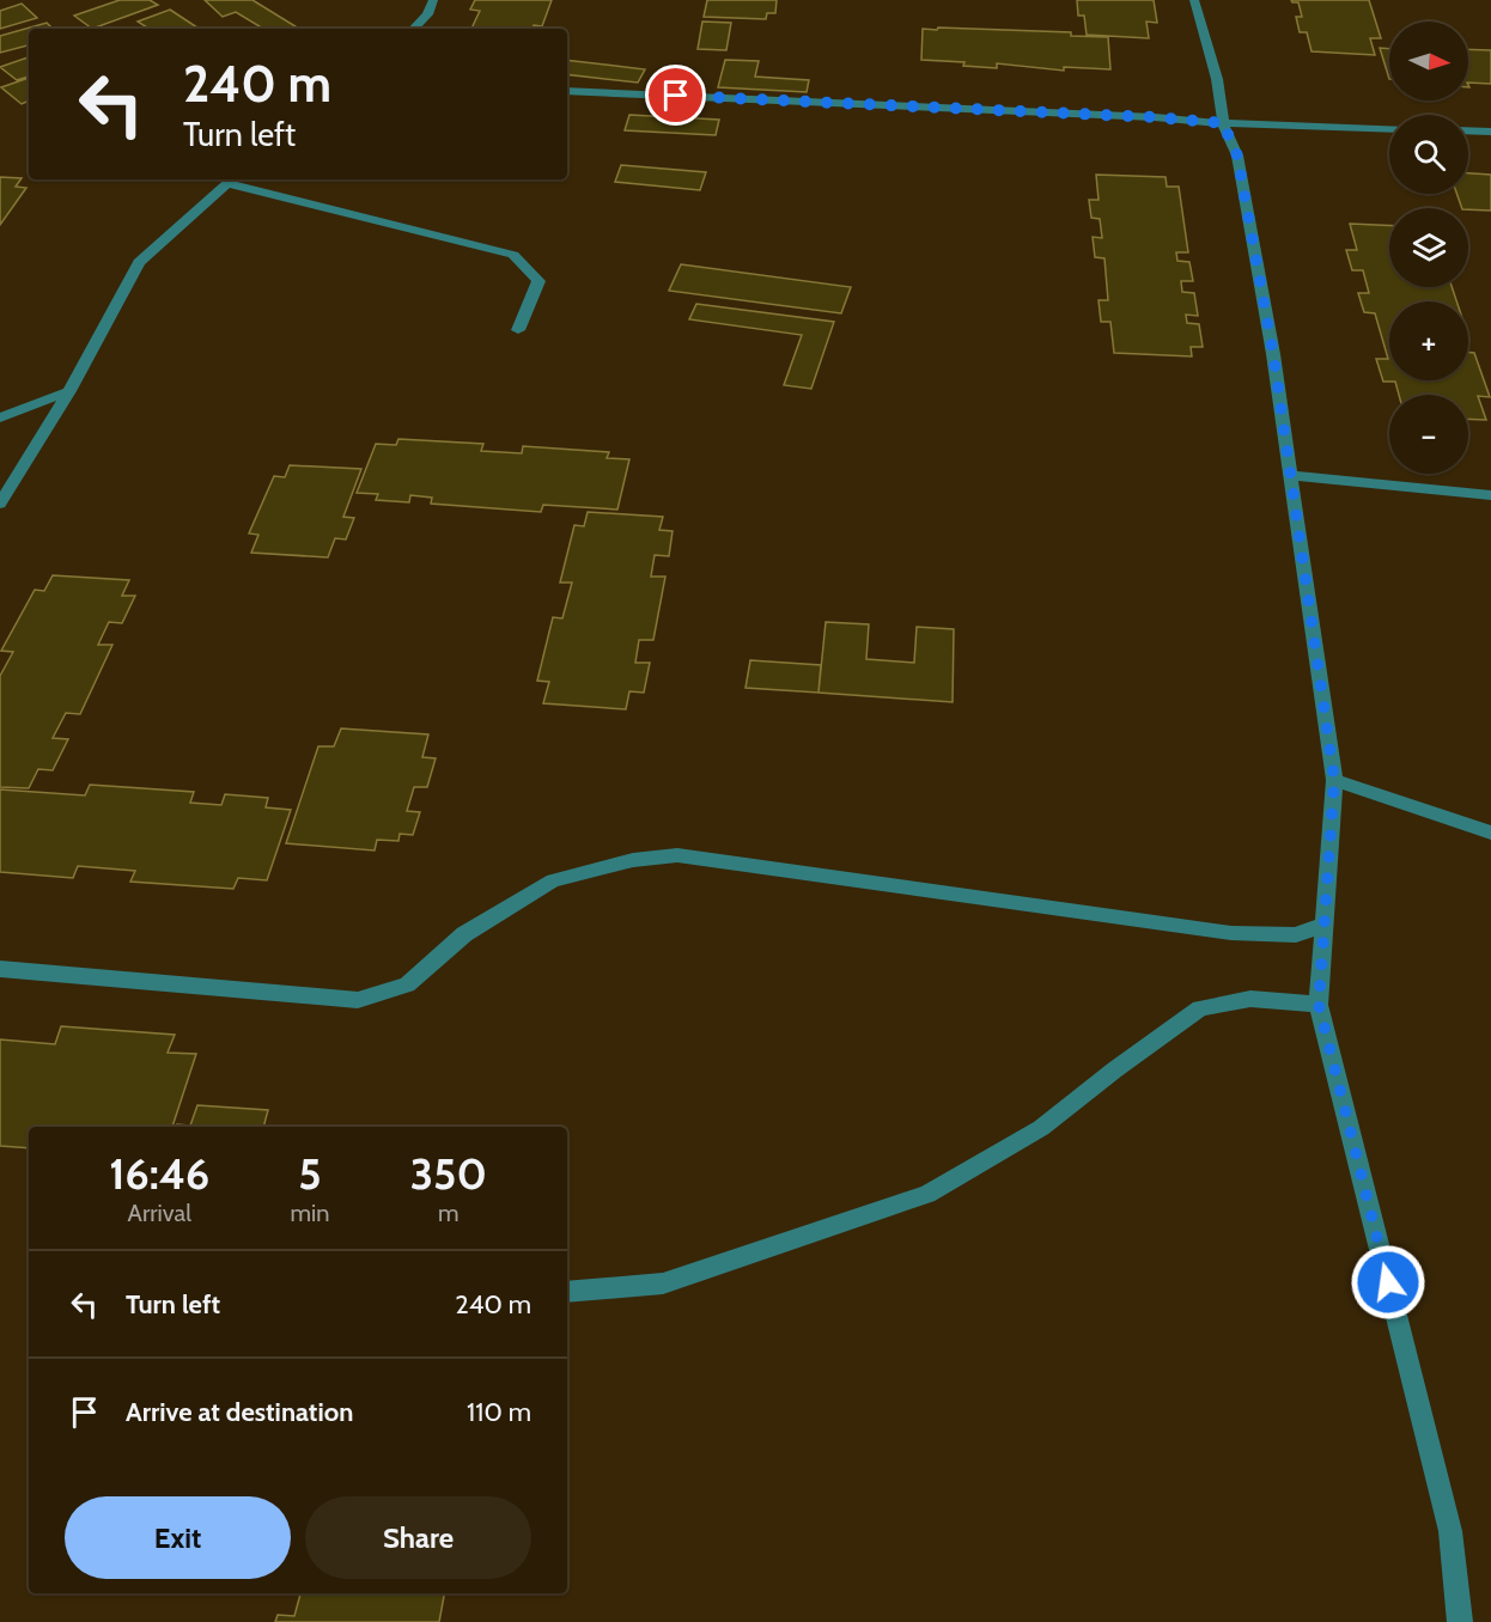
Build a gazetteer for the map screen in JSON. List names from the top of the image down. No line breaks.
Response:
{"north":"right","page":{"map_buttons":["+","−"],"turn":["240 m","Turn left"],"eta":["16:46","Arrival","5","min","350","m"],"list":[{"name":"Turn left","value":"240 m"},{"name":"Arrive at destination","value":"110 m"}],"buttons":["Exit","Share"]}}
